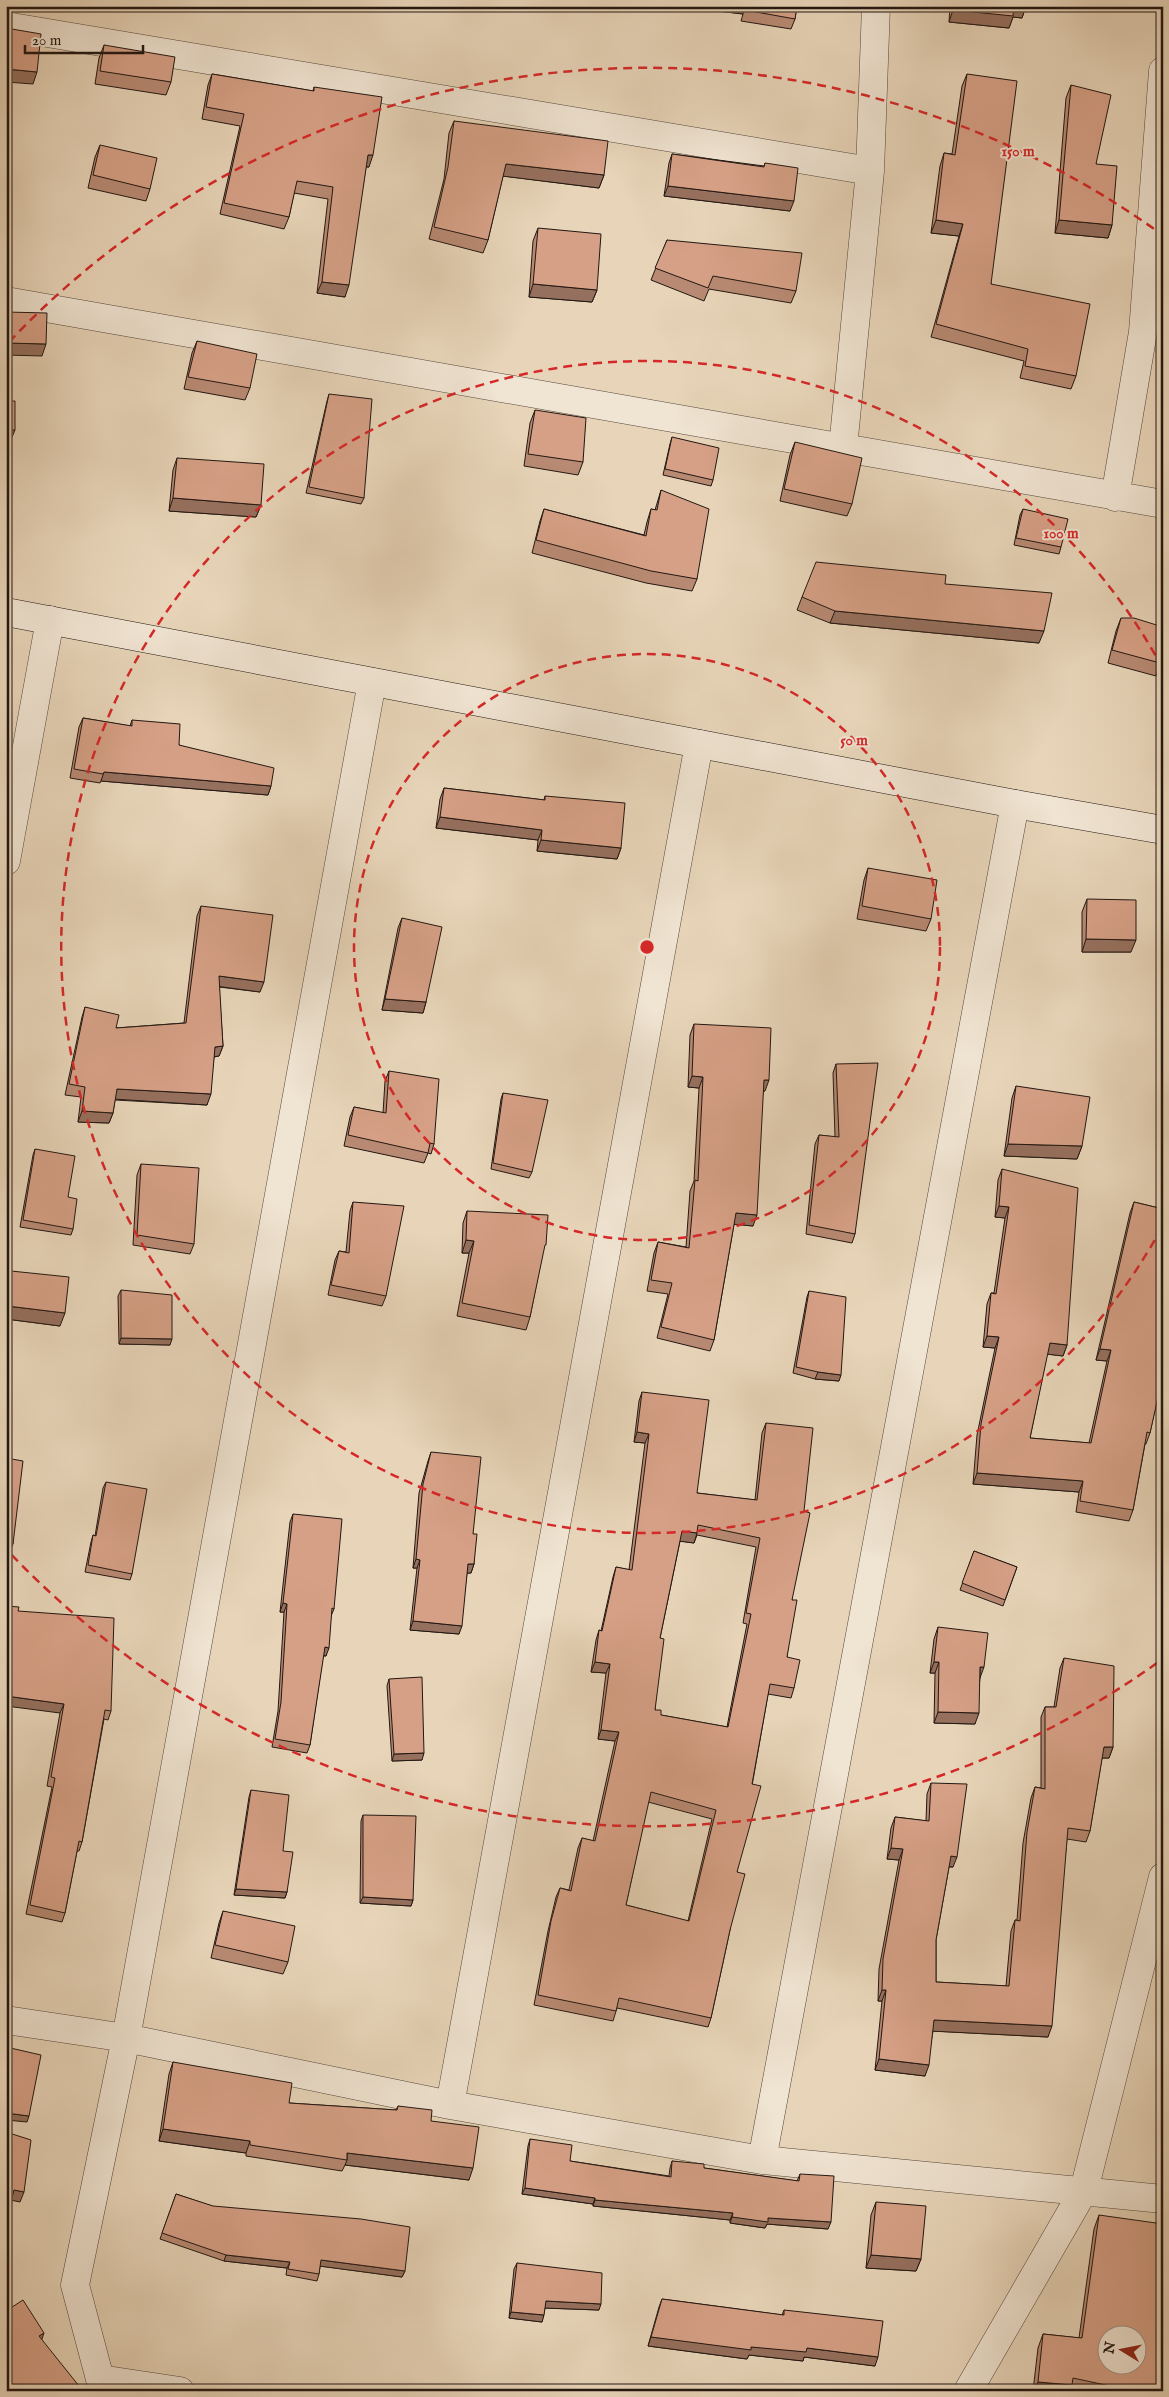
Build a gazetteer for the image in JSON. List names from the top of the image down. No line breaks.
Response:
{"scale_bar":"20 m","north":"left","rings":["150 m","100 m","50 m"]}
